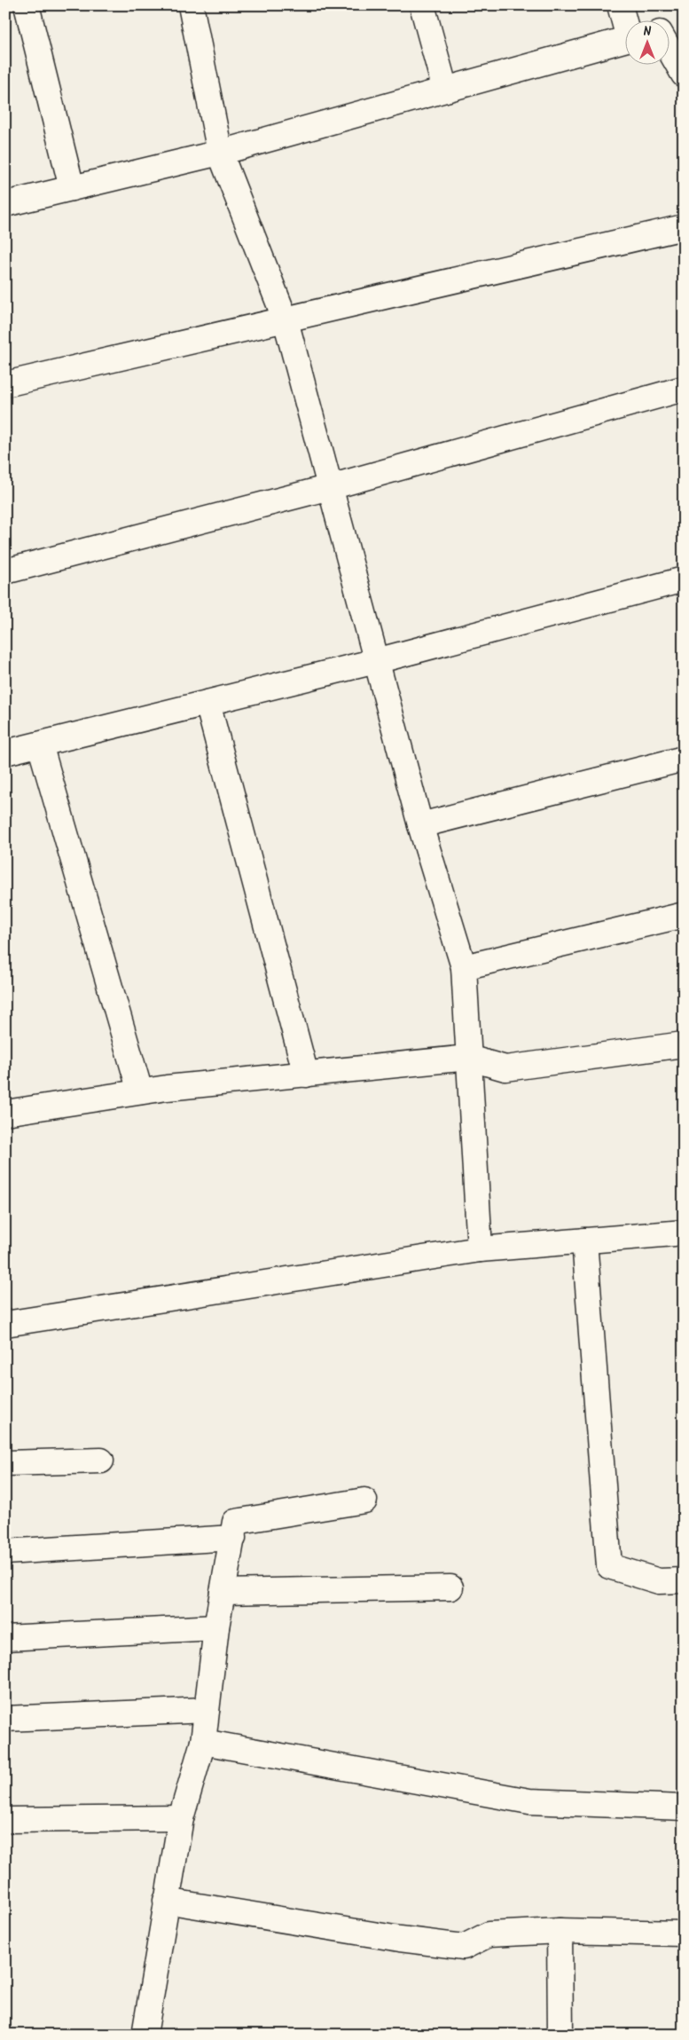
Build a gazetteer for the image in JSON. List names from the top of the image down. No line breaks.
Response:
{"north":"top"}
